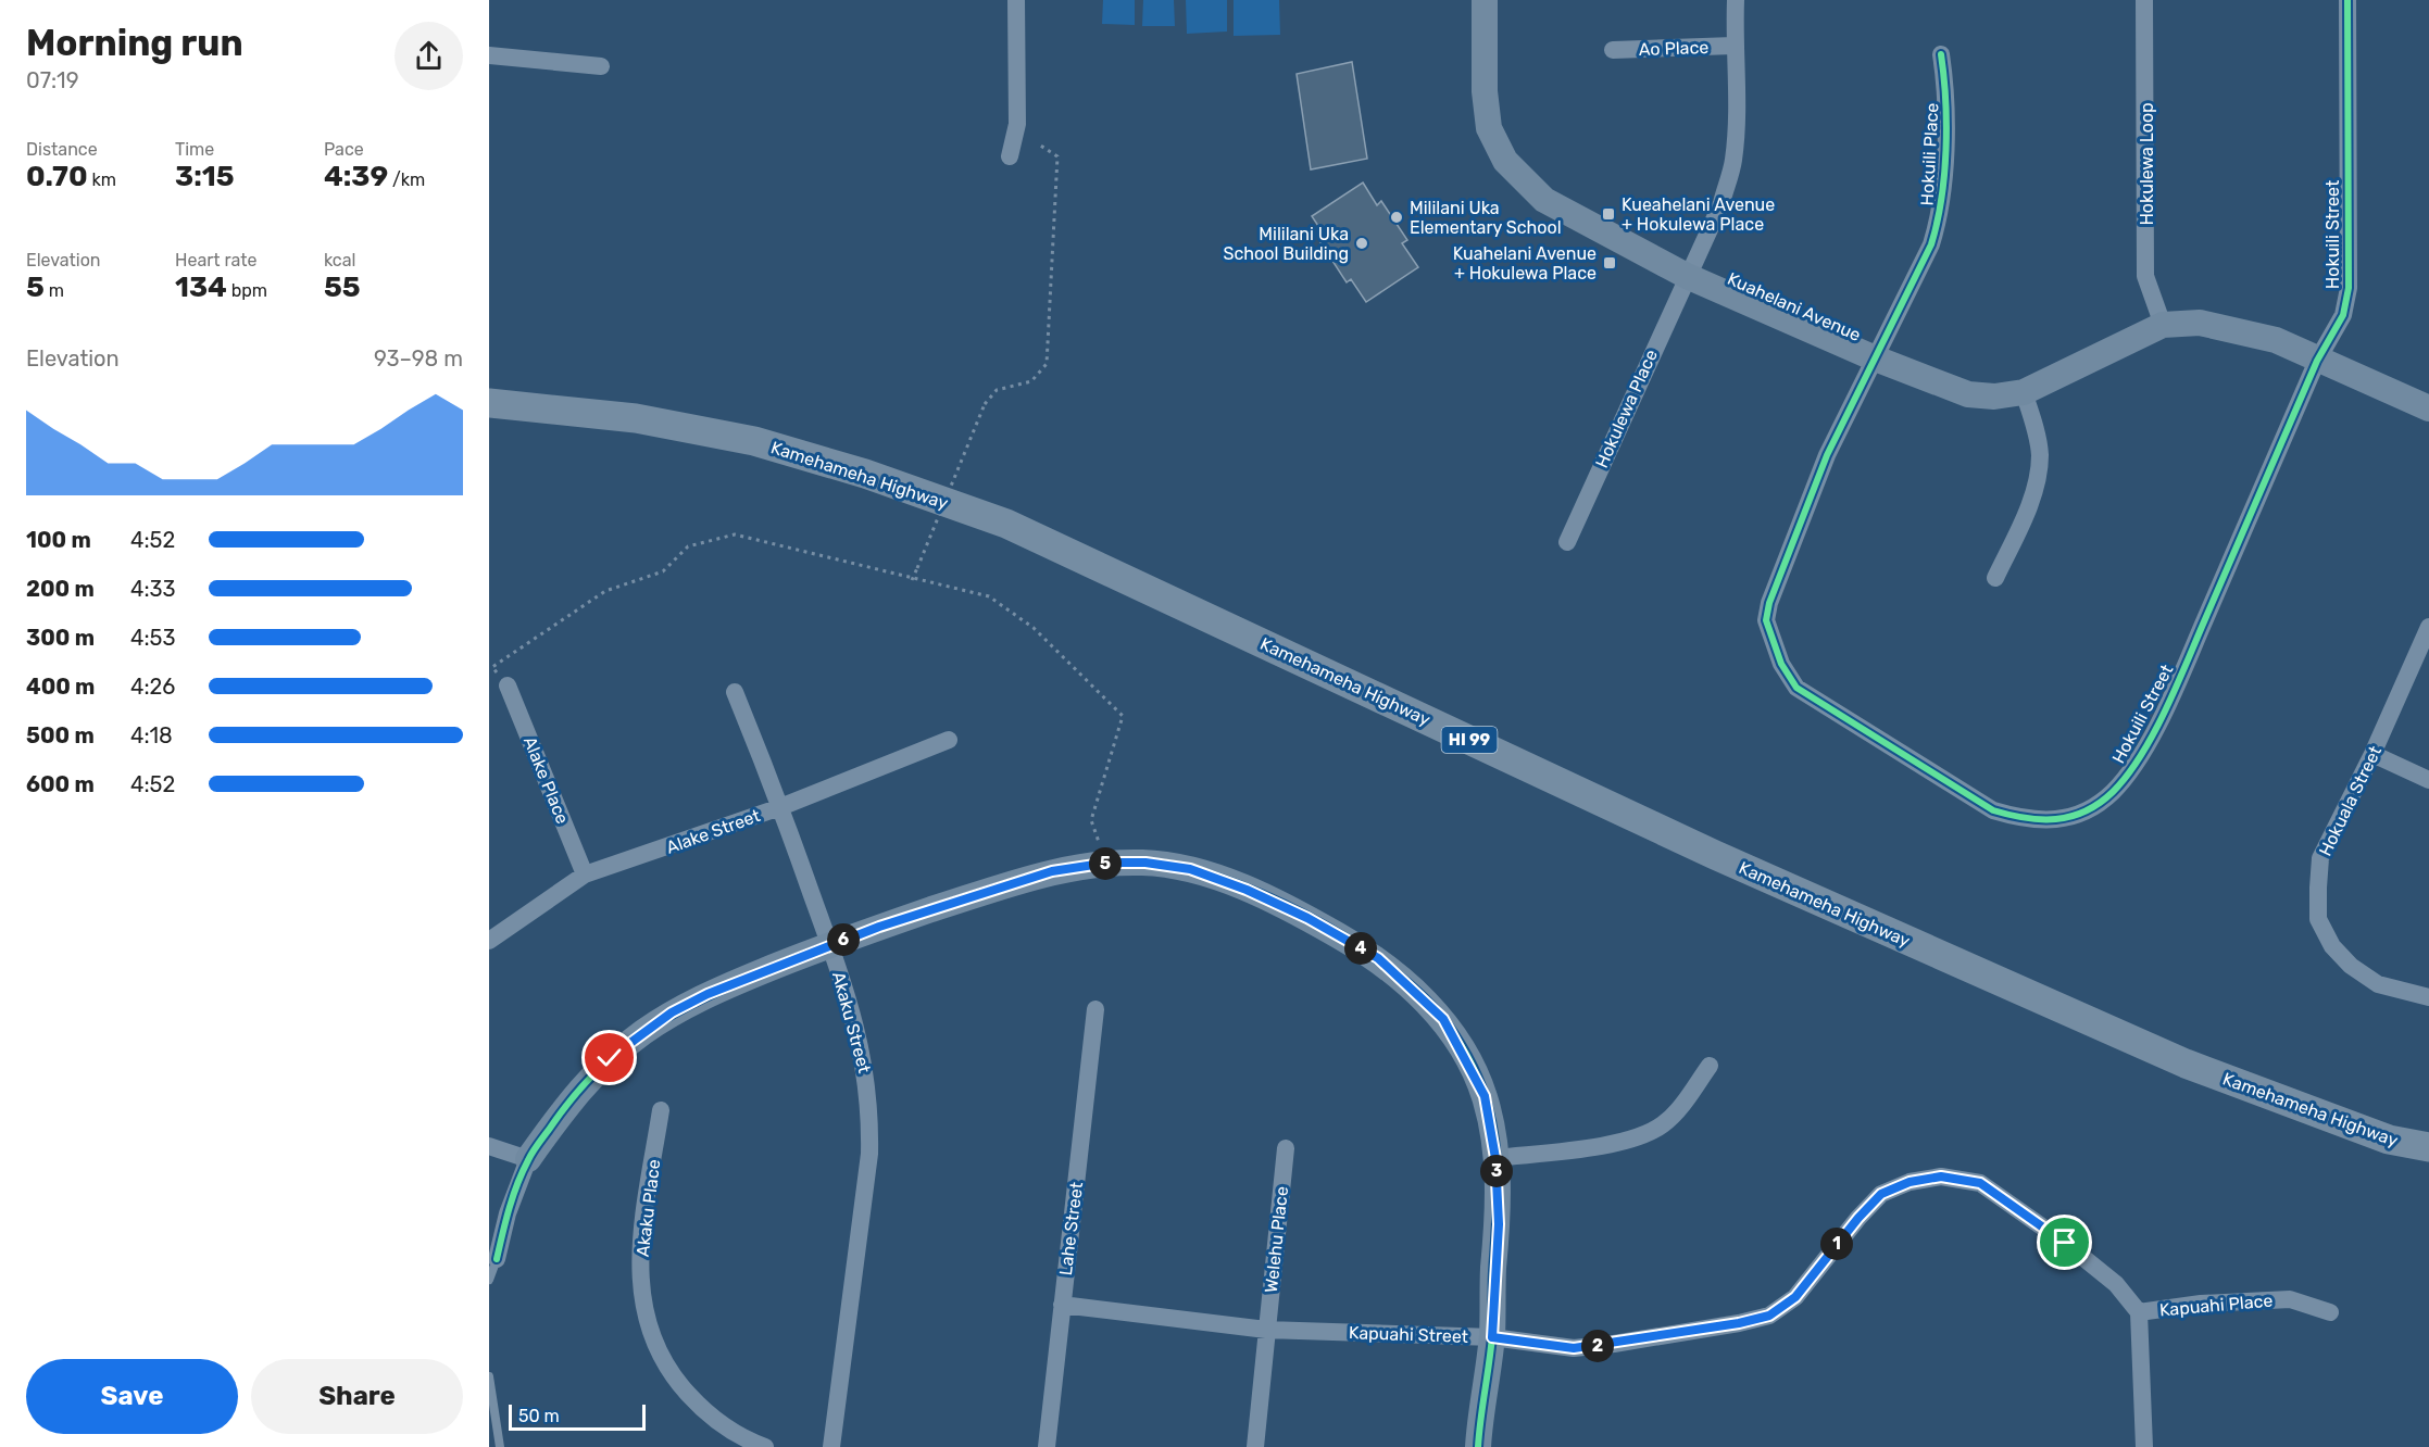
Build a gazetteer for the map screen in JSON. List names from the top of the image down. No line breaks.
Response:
{"streets":{"main road":["Kamehameha Highway","HI 99"],"street":["Ao Place","Hokuili Place","Hokulewa Loop","Hokuili Street","Kuahelani Avenue","Hokulewa Place","Alake Place","Hokuala Street","Alake Street","Akaku Street","Akaku Place","Lahe Street","Welehu Place","Kapuahi Place","Kapuahi Street"]},"crossings":[["Hokuili Place","Hokuili Street"],["Hokuili Place","Kuahelani Avenue"],["Hokulewa Loop","Kuahelani Avenue"],["Hokuili Street","Kuahelani Avenue"],["Kuahelani Avenue","Hokulewa Place"],["Alake Place","Alake Street"],["Alake Street","Akaku Street"],["Lahe Street","Kapuahi Street"],["Welehu Place","Kapuahi Street"],["Kapuahi Place","Kapuahi Street"]],"places":{"transit":["Kueahelani Avenue + Hokulewa Place","Kuahelani Avenue + Hokulewa Place"],"other":["Mililani Uka Elementary School","Mililani Uka School Building"]},"scale_bar":"50 m","page":{"heading":["Morning run","07:19"],"stats":[["Distance","0.70 km"],["Time","3:15"],["Pace","4:39 /km"],["Elevation","5 m"],["Heart rate","134 bpm"],["kcal","55"]],"chart":["Elevation","93–98 m"],"list":[{"name":"100 m","note":"4:52"},{"name":"200 m","note":"4:33"},{"name":"300 m","note":"4:53"},{"name":"400 m","note":"4:26"},{"name":"500 m","note":"4:18"},{"name":"600 m","note":"4:52"}],"pins":["5","6","4","3","1","2"],"buttons":["Save","Share"],"scale":"50 m"}}
